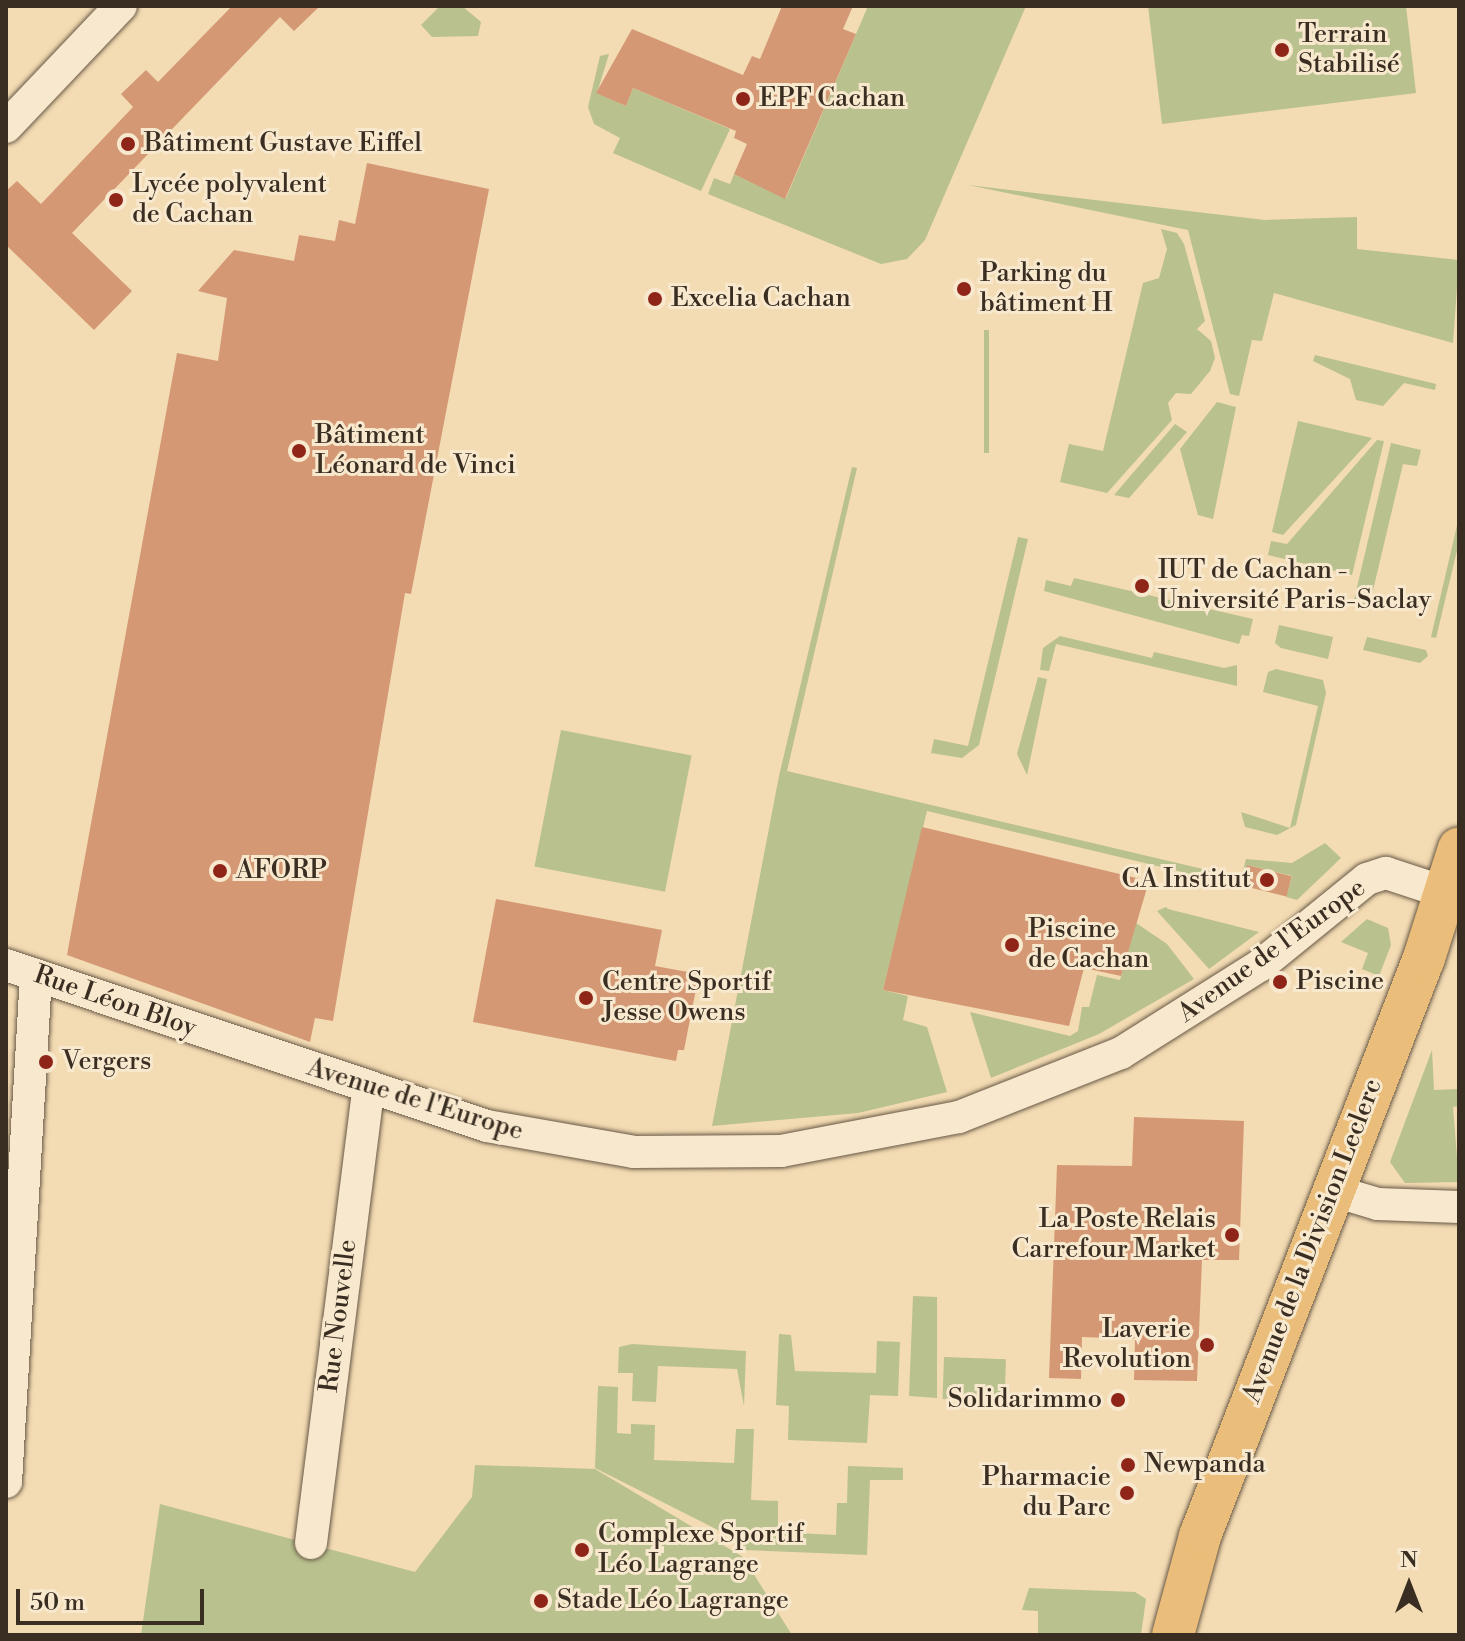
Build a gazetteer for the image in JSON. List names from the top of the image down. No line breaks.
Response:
{"streets":{"main road":["Avenue de la Division Leclerc"],"street":["Avenue de l'Europe","Rue Léon Bloy","Rue Nouvelle"]},"crossings":[["Avenue de l'Europe","Rue Léon Bloy"],["Avenue de l'Europe","Avenue de la Division Leclerc"],["Avenue de l'Europe","Rue Nouvelle"]],"places":["Terrain Stabilisé","EPF Cachan","Bâtiment Gustave Eiffel","Lycée polyvalent de Cachan","Parking du bâtiment H","Excelia Cachan","Bâtiment Léonard de Vinci","IUT de Cachan - Université Paris-Saclay","AFORP","CA Institut","Piscine de Cachan","Piscine","Centre Sportif Jesse Owens","Vergers","La Poste Relais Carrefour Market","Laverie Revolution","Solidarimmo","Newpanda","Pharmacie du Parc","Complexe Sportif Léo Lagrange","Stade Léo Lagrange"],"scale_bar":"50 m","north":"top"}
